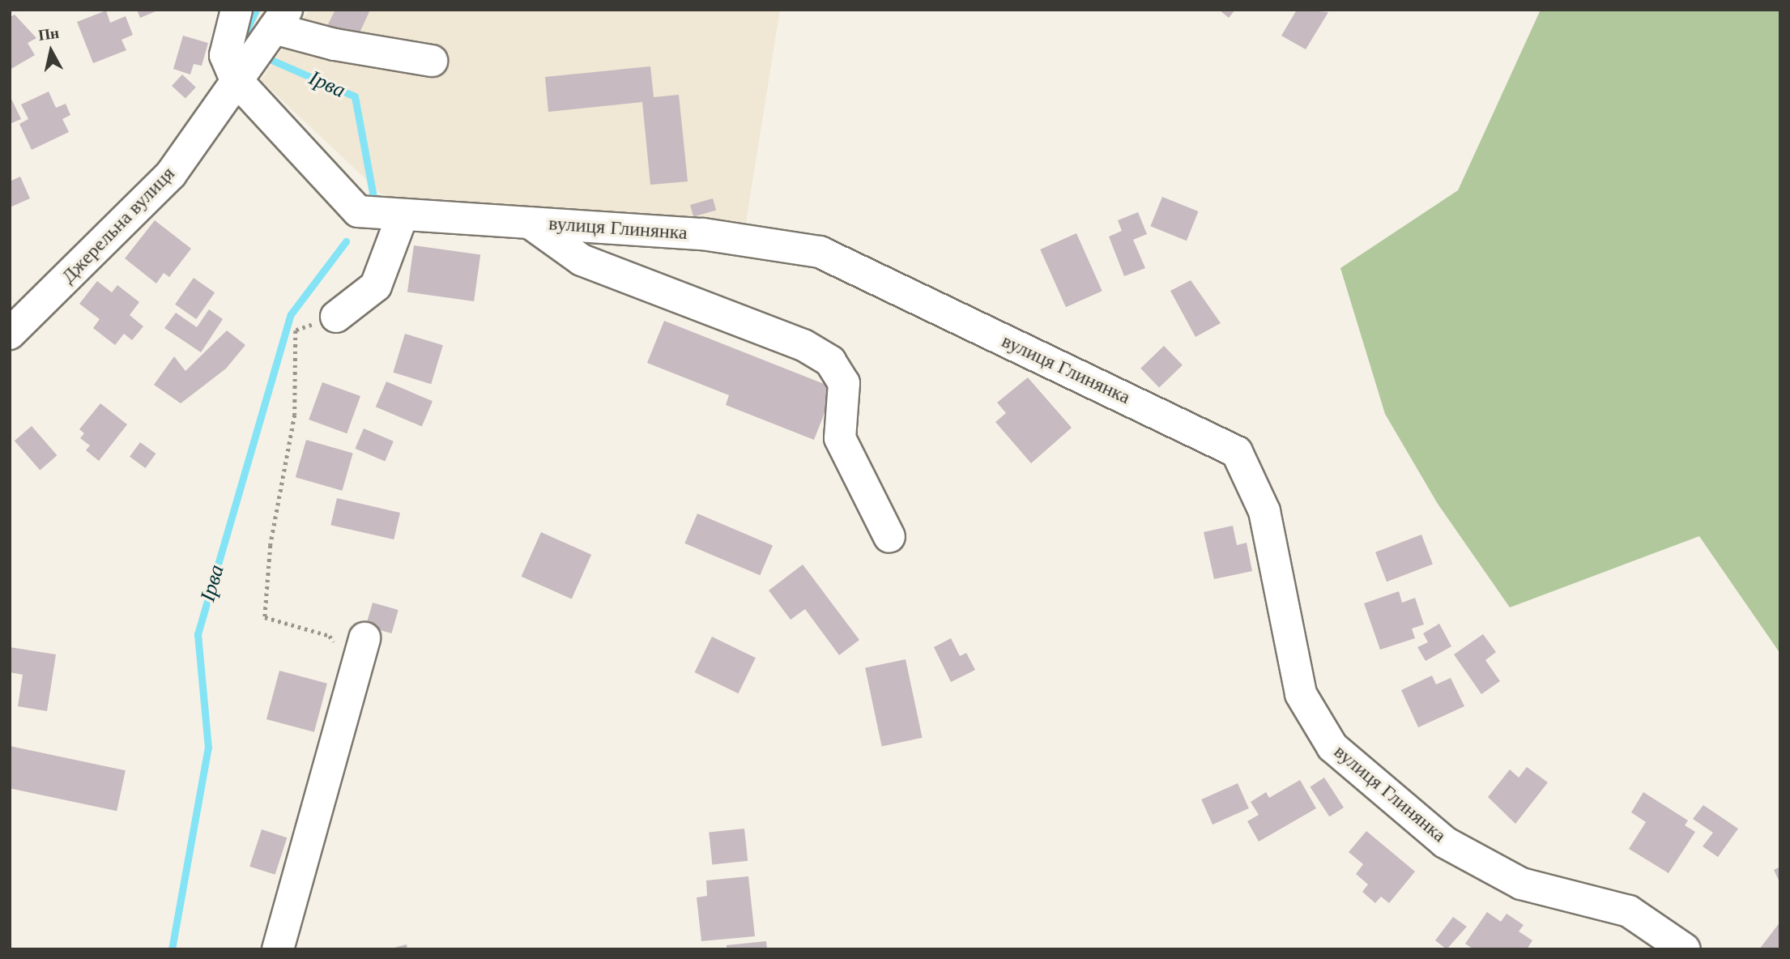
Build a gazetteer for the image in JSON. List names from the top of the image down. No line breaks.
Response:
{"streets":{"street":["Джерельна вулиця","вулиця Глинянка"]},"crossings":[["Джерельна вулиця","вулиця Глинянка"]],"water":["Ірва"],"north":"top"}
